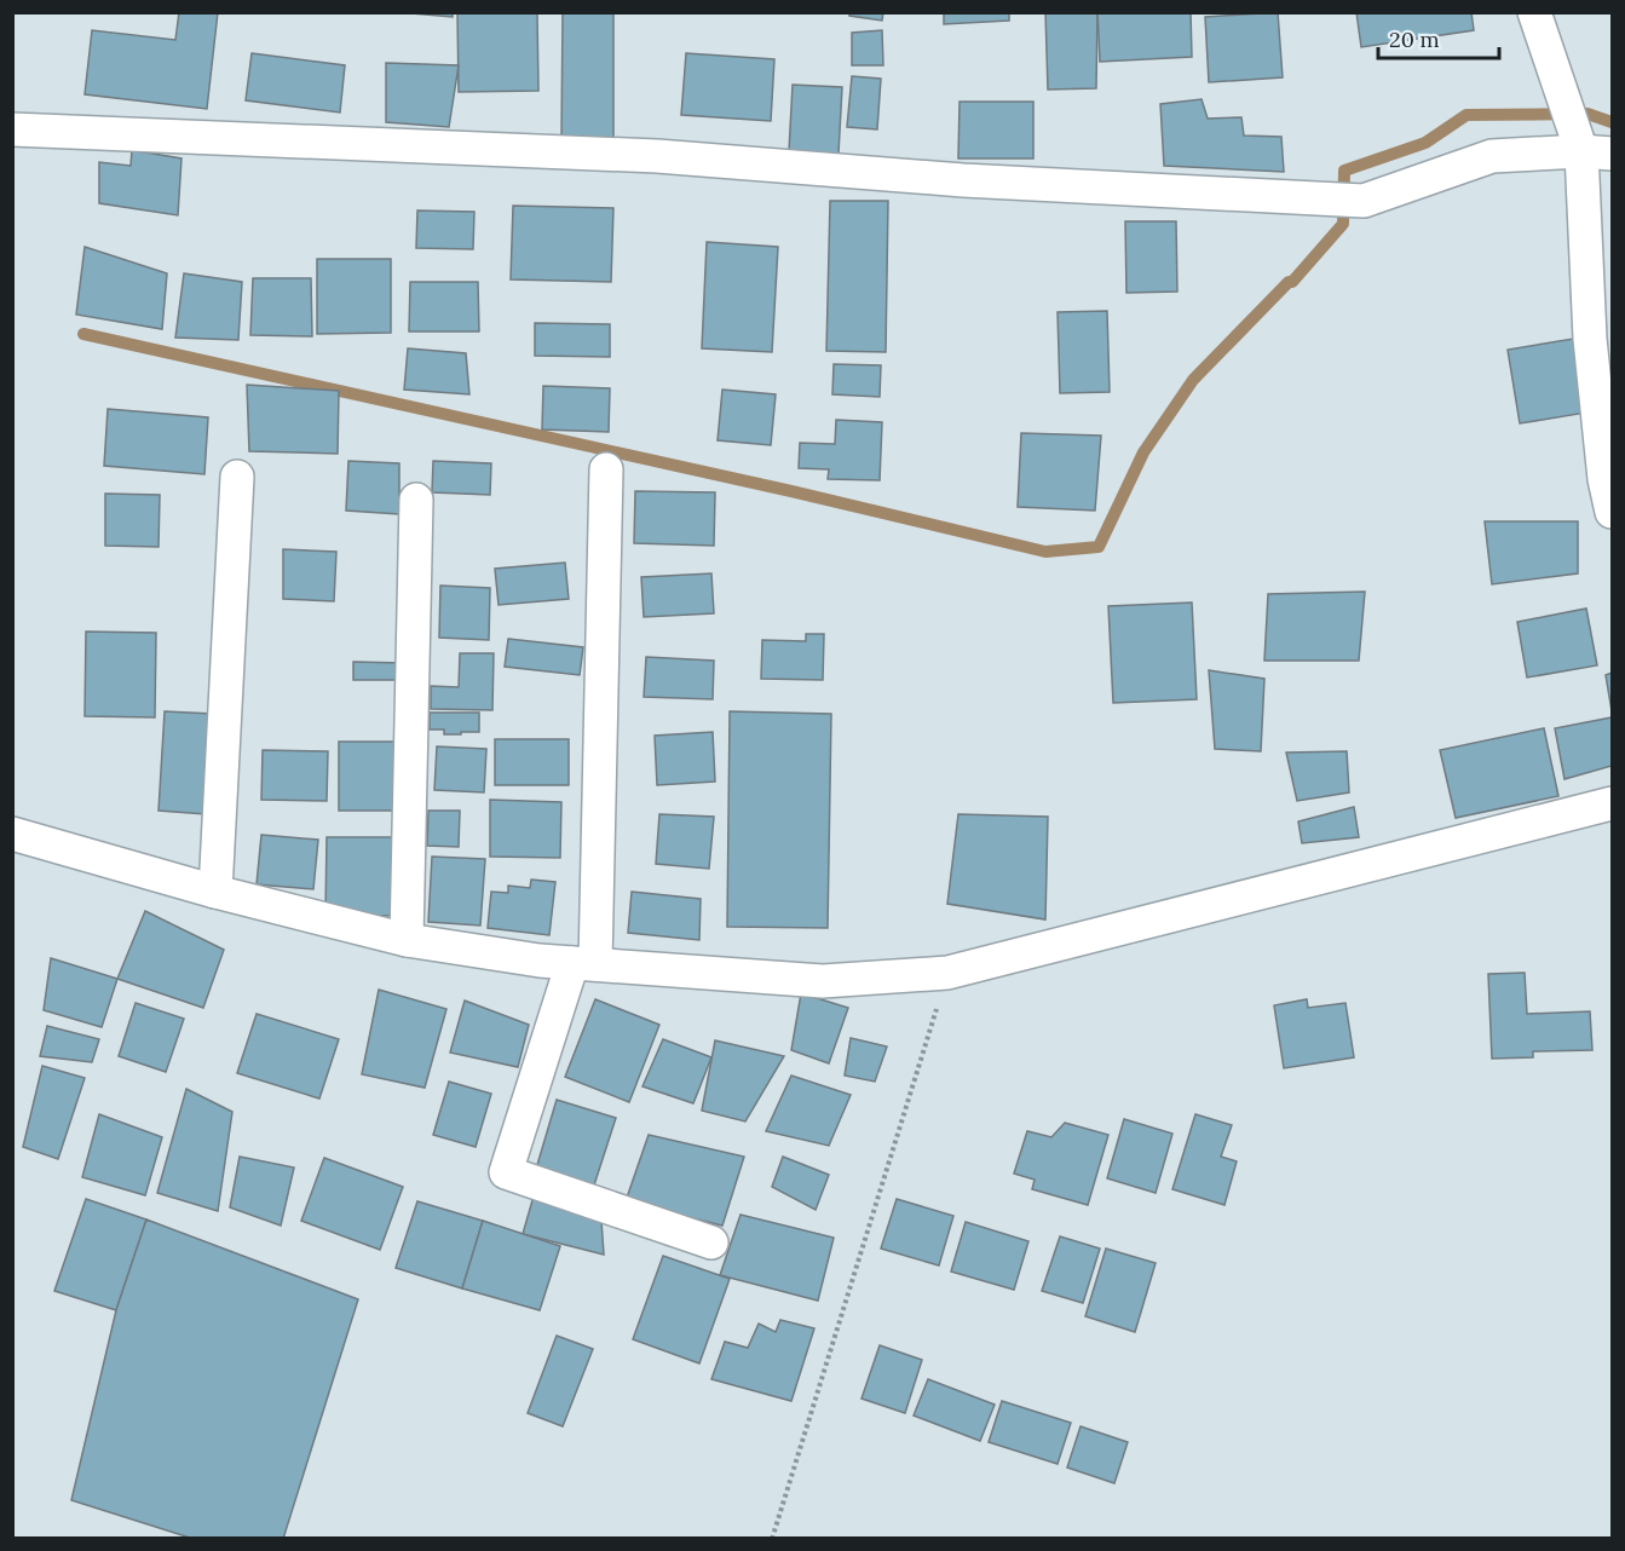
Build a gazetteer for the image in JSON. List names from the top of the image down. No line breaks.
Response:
{"scale_bar":"20 m"}
